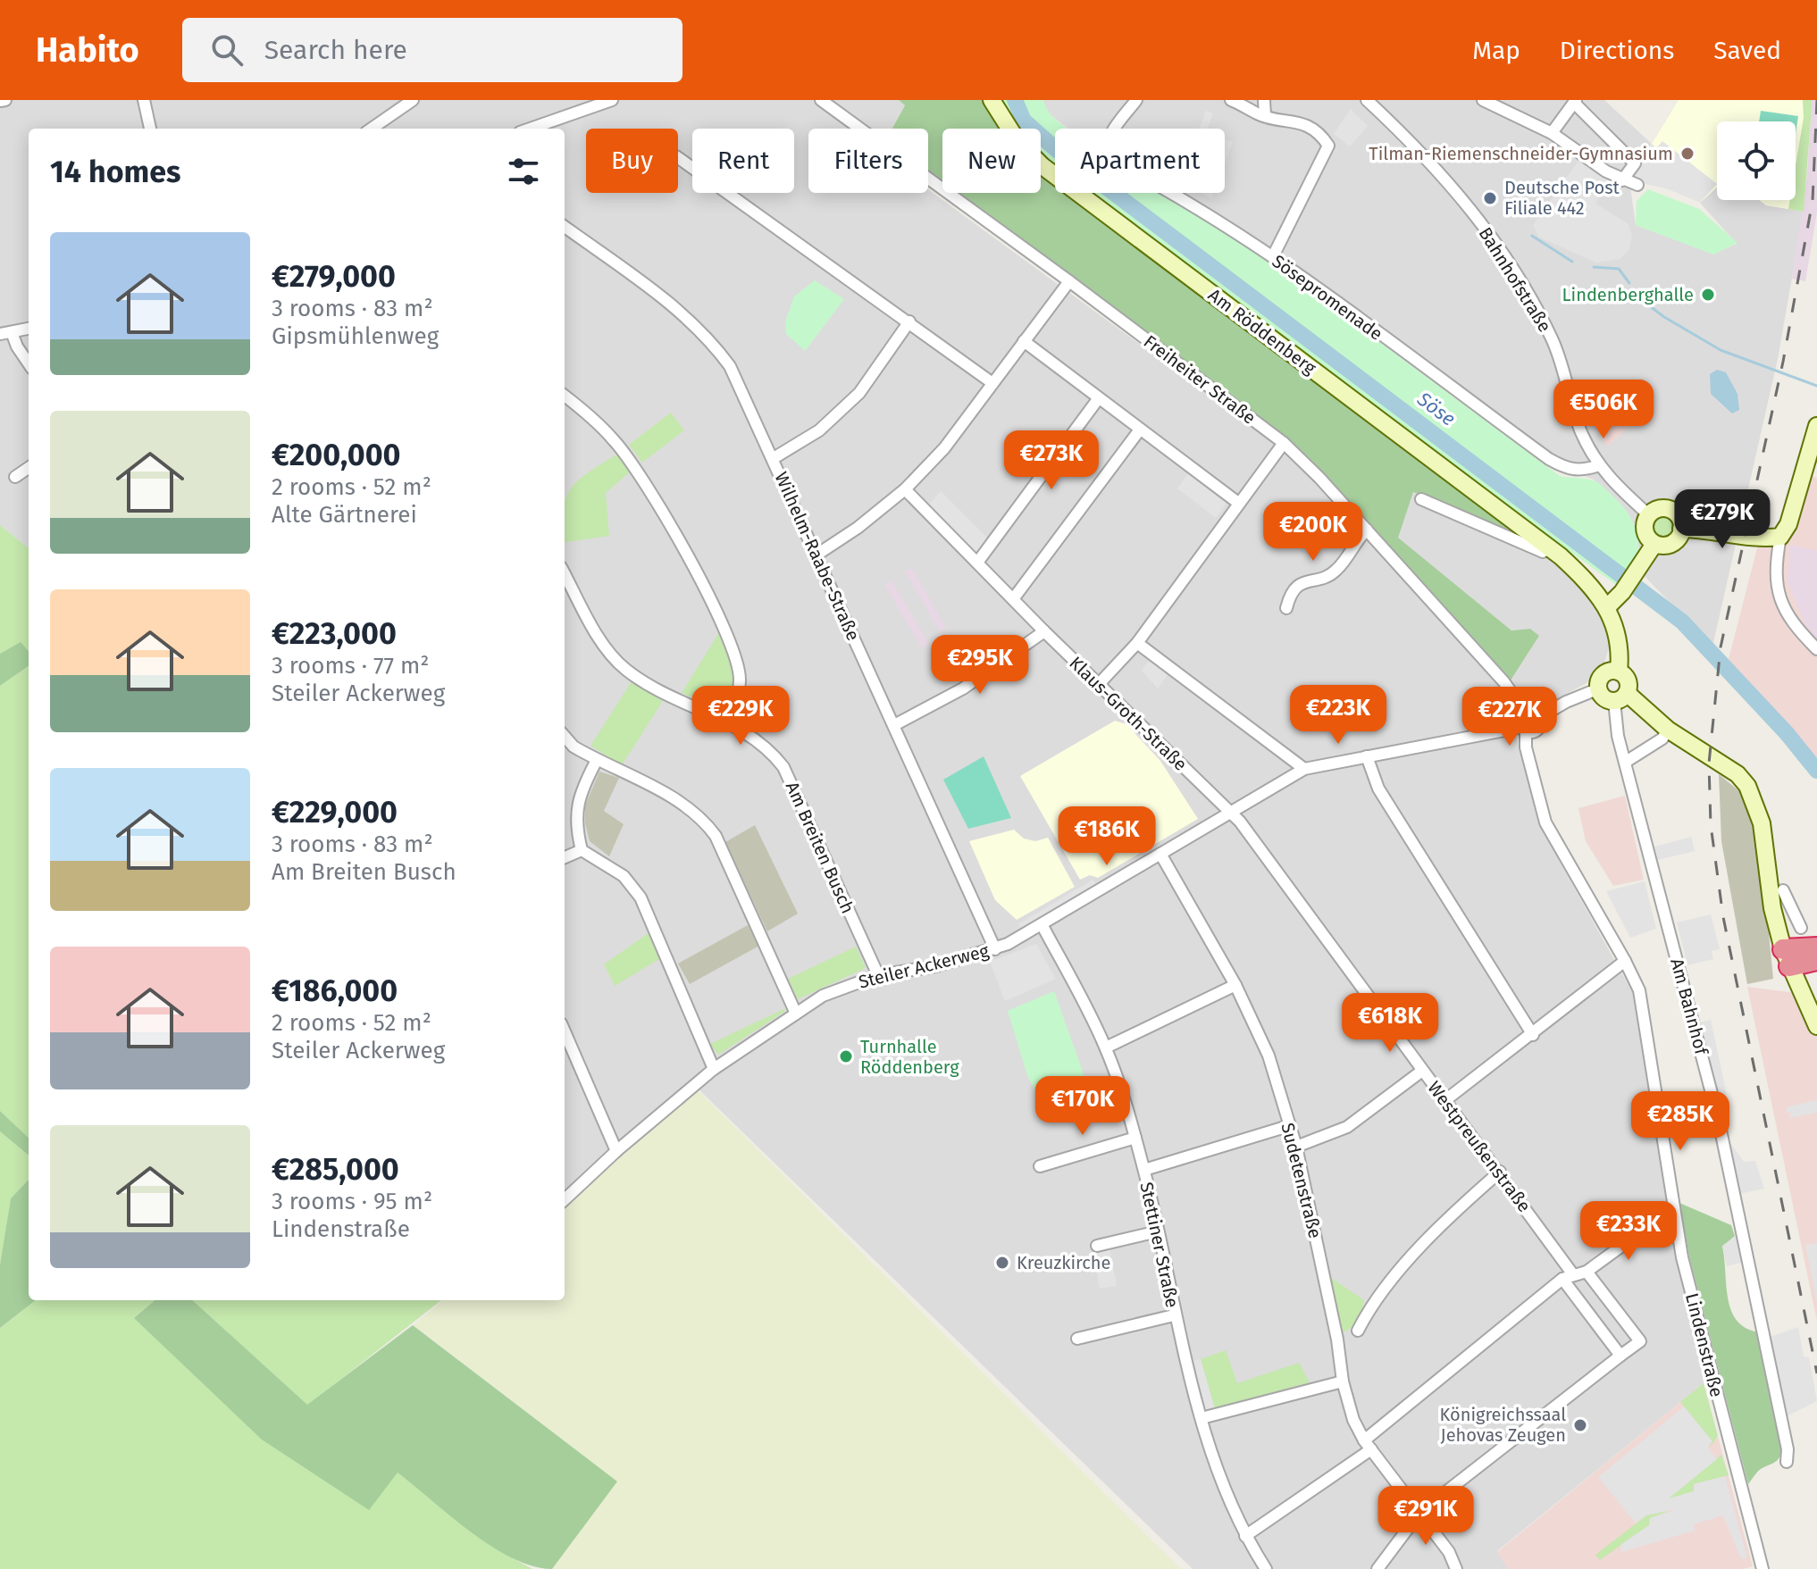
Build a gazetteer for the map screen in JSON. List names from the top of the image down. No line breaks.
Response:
{"streets":{"main road":["Am Röddenberg"],"street":["Bahnhofstraße","Sösepromenade","Freiheiter Straße","Wilhelm-Raabe-Straße","Klaus-Groth-Straße","Am Breiten Busch","Steiler Ackerweg","Am Bahnhof","Westpreußenstraße","Sudetenstraße","Stettiner Straße","Lindenstraße"]},"crossings":[["Bahnhofstraße","Sösepromenade"],["Freiheiter Straße","Steiler Ackerweg"],["Freiheiter Straße","Lindenstraße"],["Wilhelm-Raabe-Straße","Steiler Ackerweg"],["Klaus-Groth-Straße","Steiler Ackerweg"],["Klaus-Groth-Straße","Westpreußenstraße"],["Am Breiten Busch","Steiler Ackerweg"],["Steiler Ackerweg","Am Bahnhof"],["Steiler Ackerweg","Westpreußenstraße"],["Steiler Ackerweg","Sudetenstraße"],["Steiler Ackerweg","Stettiner Straße"],["Steiler Ackerweg","Lindenstraße"]],"water":["Söse"],"places":["Tilman-Riemenschneider-Gymnasium","Deutsche Post Filiale 442","Lindenberghalle","Turnhalle Röddenberg","Kreuzkirche","Königreichssaal Jehovas Zeugen"],"page":{"header":"Habito","search":"Search here","nav":["Map","Directions","Saved"],"chip":["Buy","Rent","Filters","New","Apartment"],"heading":"14 homes","list":[{"name":"€279,000","note":"3 rooms · 83 m² · Gipsmühlenweg"},{"name":"€200,000","note":"2 rooms · 52 m² · Alte Gärtnerei"},{"name":"€223,000","note":"3 rooms · 77 m² · Steiler Ackerweg"},{"name":"€229,000","note":"3 rooms · 83 m² · Am Breiten Busch"},{"name":"€186,000","note":"2 rooms · 52 m² · Steiler Ackerweg"},{"name":"€285,000","note":"3 rooms · 95 m² · Lindenstraße"}],"price":["€506K","€273K","€279K","€200K","€295K","€223K","€229K","€227K","€186K","€618K","€170K","€285K","€233K","€291K"]}}
